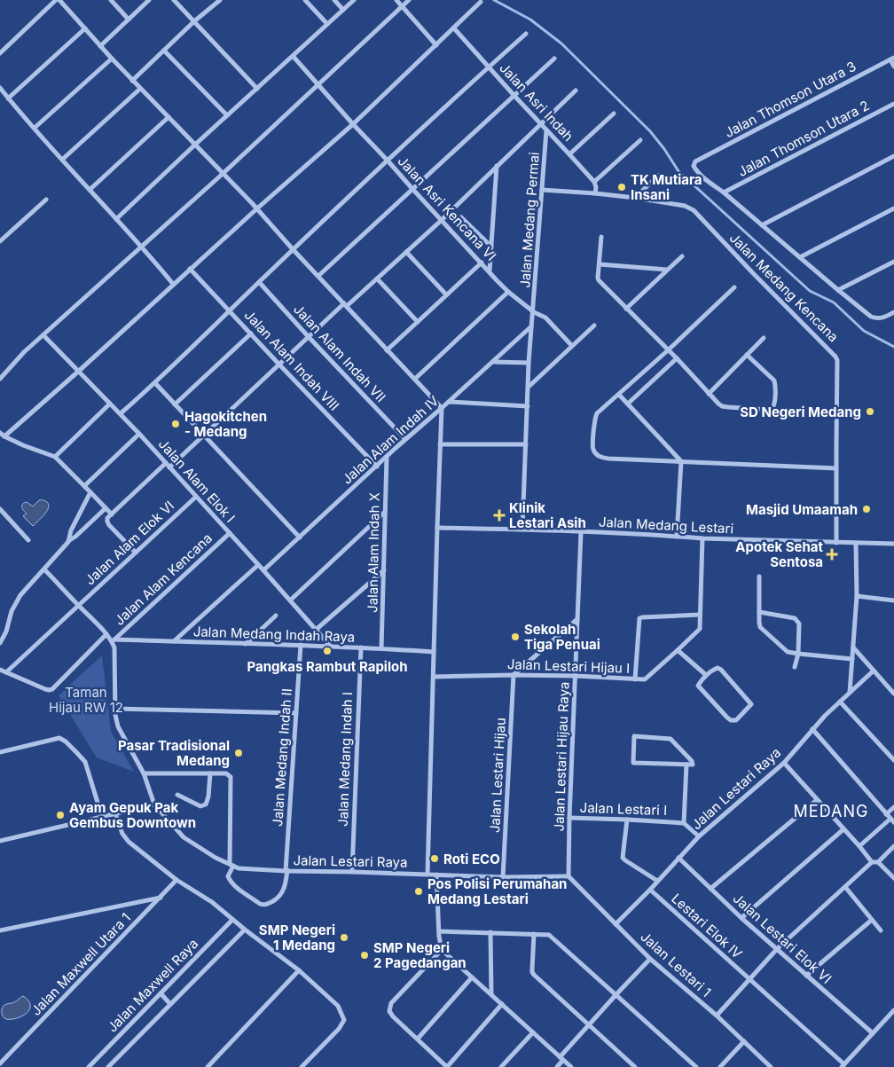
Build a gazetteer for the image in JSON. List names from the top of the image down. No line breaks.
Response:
{"streets":{"street":["Jalan Thomson Utara 3","Jalan Asri Indah","Jalan Thomson Utara 2","Jalan Asri Kencana VI","Jalan Medang Permai","Jalan Medang Kencana","Jalan Alam Indah VII","Jalan Alam Indah VIII","Jalan Alam Indah IV","Jalan Alam Elok I","Jalan Medang Lestari","Jalan Alam Elok VI","Jalan Alam Indah X","Jalan Alam Kencana","Jalan Medang Indah Raya","Jalan Lestari Hijau I","Jalan Lestari Hijau Raya","Jalan Medang Indah II","Jalan Medang Indah I","Jalan Lestari Hijau","Jalan Lestari Raya","Jalan Lestari I","Lestari Elok IV","Jalan Lestari Elok VI","Jalan Maxwell Utara 1","Jalan Lestari 1","Jalan Maxwell Raya"]},"crossings":[["Jalan Thomson Utara 3","Jalan Thomson Utara 2"],["Jalan Asri Indah","Jalan Medang Permai"],["Jalan Asri Kencana VI","Jalan Medang Permai"],["Jalan Medang Permai","Jalan Medang Kencana"],["Jalan Medang Permai","Jalan Alam Indah IV"],["Jalan Medang Permai","Jalan Medang Lestari"],["Jalan Medang Kencana","Jalan Medang Lestari"],["Jalan Alam Indah VII","Jalan Alam Indah IV"],["Jalan Alam Indah VIII","Jalan Alam Indah IV"],["Jalan Alam Indah IV","Jalan Alam Elok I"],["Jalan Alam Indah IV","Jalan Alam Indah X"],["Jalan Alam Elok I","Jalan Alam Elok VI"],["Jalan Alam Elok I","Jalan Alam Kencana"],["Jalan Alam Elok I","Jalan Medang Indah Raya"],["Jalan Medang Lestari","Jalan Lestari Hijau I"],["Jalan Medang Lestari","Jalan Lestari Hijau Raya"],["Jalan Alam Indah X","Jalan Medang Indah Raya"],["Jalan Alam Kencana","Jalan Medang Indah Raya"],["Jalan Medang Indah Raya","Jalan Medang Indah II"],["Jalan Medang Indah Raya","Jalan Medang Indah I"],["Jalan Lestari Hijau I","Jalan Lestari Hijau Raya"],["Jalan Lestari Hijau I","Jalan Lestari Hijau"],["Jalan Lestari Hijau Raya","Jalan Lestari Raya"],["Jalan Lestari Hijau Raya","Jalan Lestari I"],["Jalan Lestari Hijau Raya","Jalan Lestari 1"],["Jalan Medang Indah II","Jalan Lestari Raya"],["Jalan Medang Indah I","Jalan Lestari Raya"],["Jalan Lestari Hijau","Jalan Lestari Raya"],["Jalan Lestari Raya","Jalan Lestari I"],["Jalan Lestari Raya","Lestari Elok IV"],["Jalan Lestari Raya","Jalan Lestari Elok VI"],["Jalan Lestari Raya","Jalan Lestari 1"]],"districts":["MEDANG"],"parks":["Taman Hijau RW 12"],"places":{"other":["TK Mutiara Insani","SD Negeri Medang","Hagokitchen - Medang","Masjid Umaamah","Sekolah Tiga Penuai","Pangkas Rambut Rapiloh","Pasar Tradisional Medang","Ayam Gepuk Pak Gembus Downtown","Roti ECO","Pos Polisi Perumahan Medang Lestari","SMP Negeri 1 Medang","SMP Negeri 2 Pagedangan"],"health":["Klinik Lestari Asih","Apotek Sehat Sentosa"]}}
